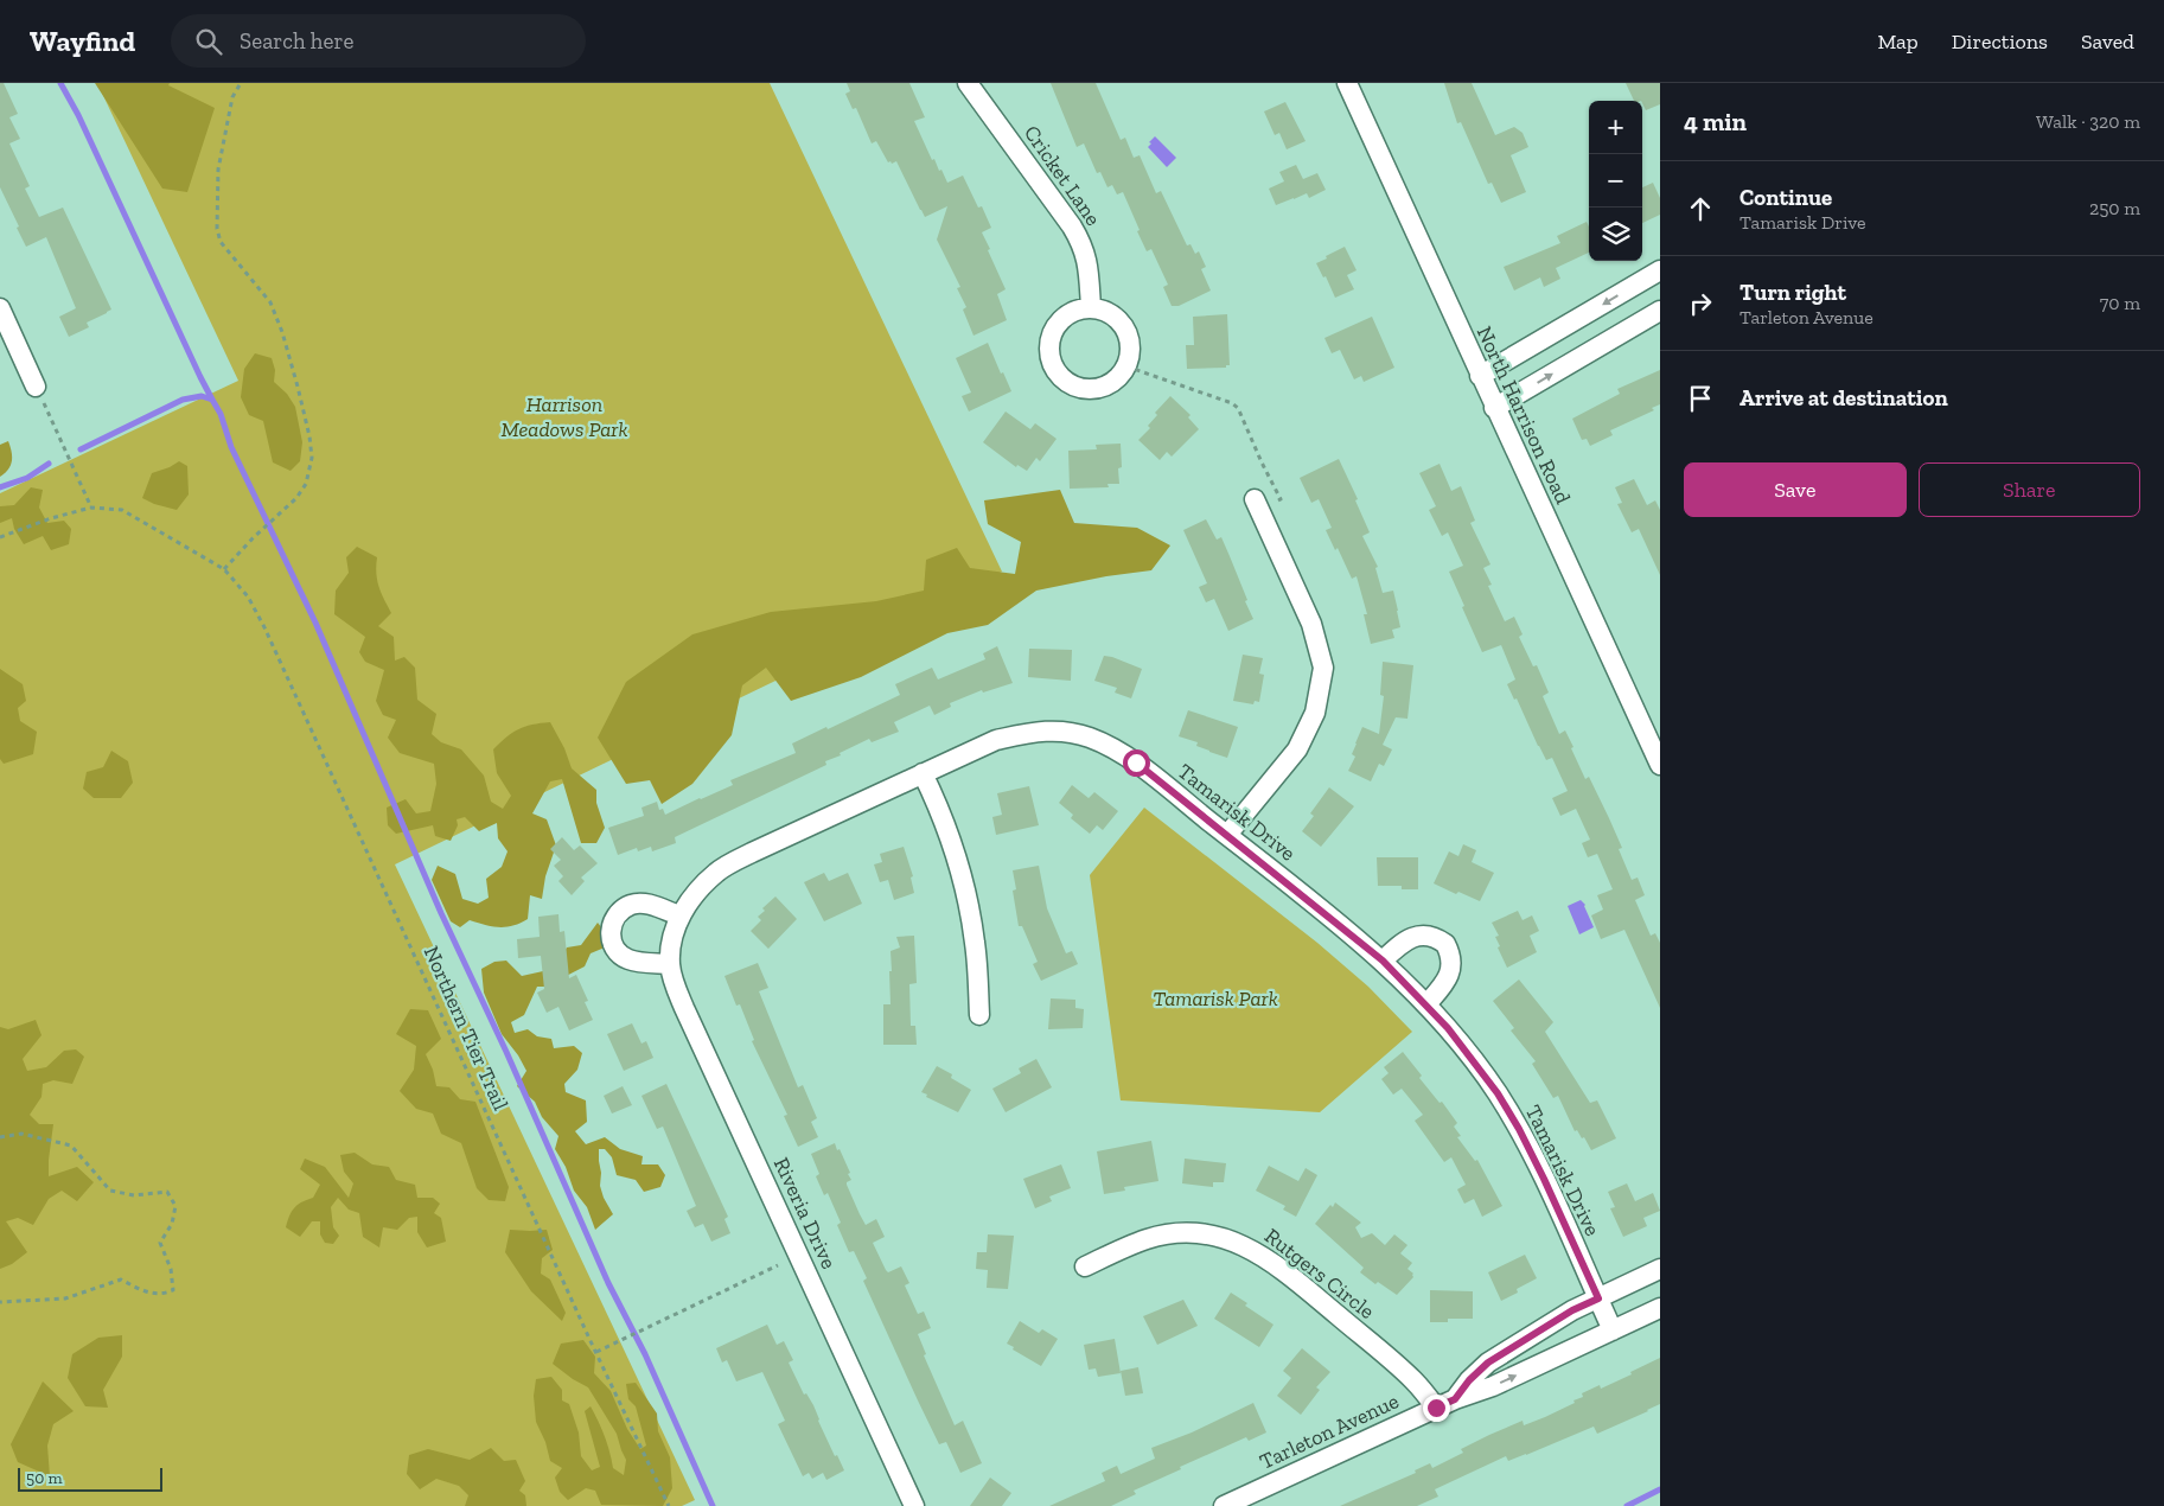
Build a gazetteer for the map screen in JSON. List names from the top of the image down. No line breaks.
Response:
{"streets":{"street":["Cricket Lane","North Harrison Road","Tamarisk Drive","Riveria Drive","Rutgers Circle","Tarleton Avenue"],"path":["Northern Tier Trail"]},"crossings":[["Tamarisk Drive","Riveria Drive"],["Tamarisk Drive","Tarleton Avenue"],["Rutgers Circle","Tarleton Avenue"]],"parks":["Harrison Meadows Park","Tamarisk Park"],"scale_bar":"50 m","page":{"header":"Wayfind","search":"Search here","nav":["Map","Directions","Saved"],"heading":["4 min","Walk · 320 m"],"map_buttons":["+","−"],"list":[["Continue","Tamarisk Drive","250 m"],["Turn right","Tarleton Avenue","70 m"],"Arrive at destination"],"buttons":["Save","Share"],"scale":"50 m"}}
